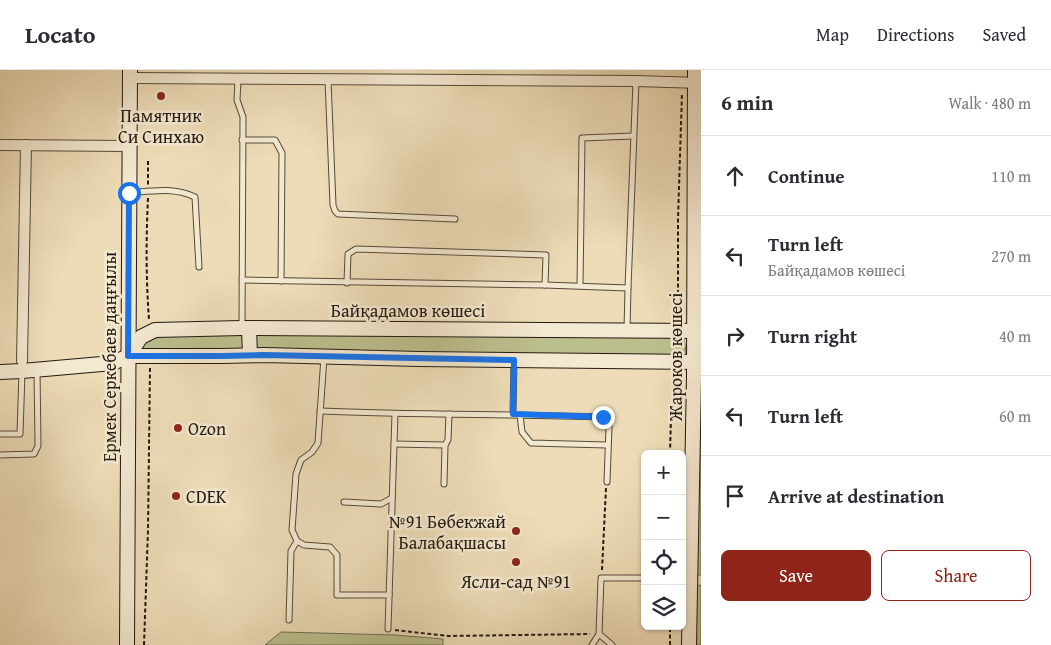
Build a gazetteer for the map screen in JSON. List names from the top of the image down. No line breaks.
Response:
{"streets":{"street":["Байқадамов көшесі","Ермек Серкебаев даңғылы","Жароков көшесі"]},"crossings":[["Байқадамов көшесі","Жароков көшесі"]],"places":["Памятник Си Синхаю","Ozon","CDEK","№91 Бөбекжай Балабақшасы","Ясли-сад №91"],"page":{"header":"Locato","nav":["Map","Directions","Saved"],"heading":["6 min","Walk · 480 m"],"list":[["Continue","110 m"],["Turn left","Байқадамов көшесі","270 m"],["Turn right","40 m"],["Turn left","60 m"],"Arrive at destination"],"map_buttons":["+","−"],"buttons":["Save","Share"]}}
